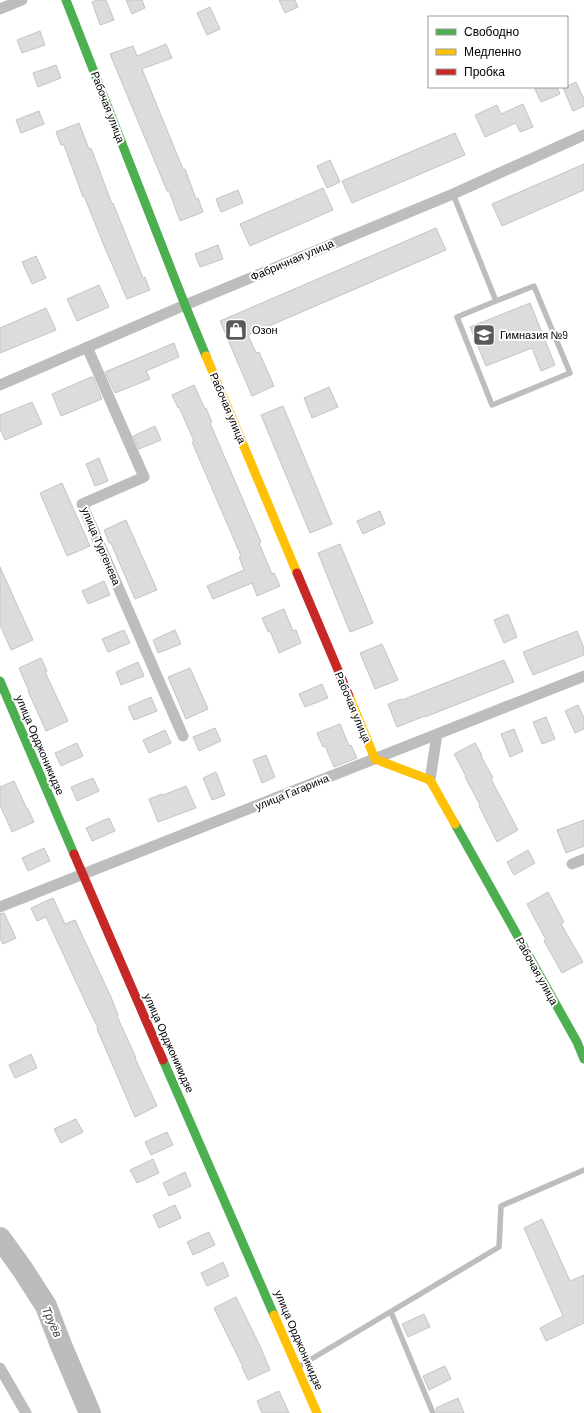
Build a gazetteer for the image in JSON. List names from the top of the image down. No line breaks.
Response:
{"streets":{"street":["Рабочая улица","Фабричная улица","улица Тургенева","улица Орджоникидзе","улица Гагарина"]},"crossings":[["Рабочая улица","Фабричная улица"],["Рабочая улица","улица Гагарина"],["Фабричная улица","улица Тургенева"],["улица Орджоникидзе","улица Гагарина"]],"water":["Труёв"],"places":{"shop":["Озон"],"school or university":["Гимназия №9"]},"legend":["Свободно","Медленно","Пробка"]}
